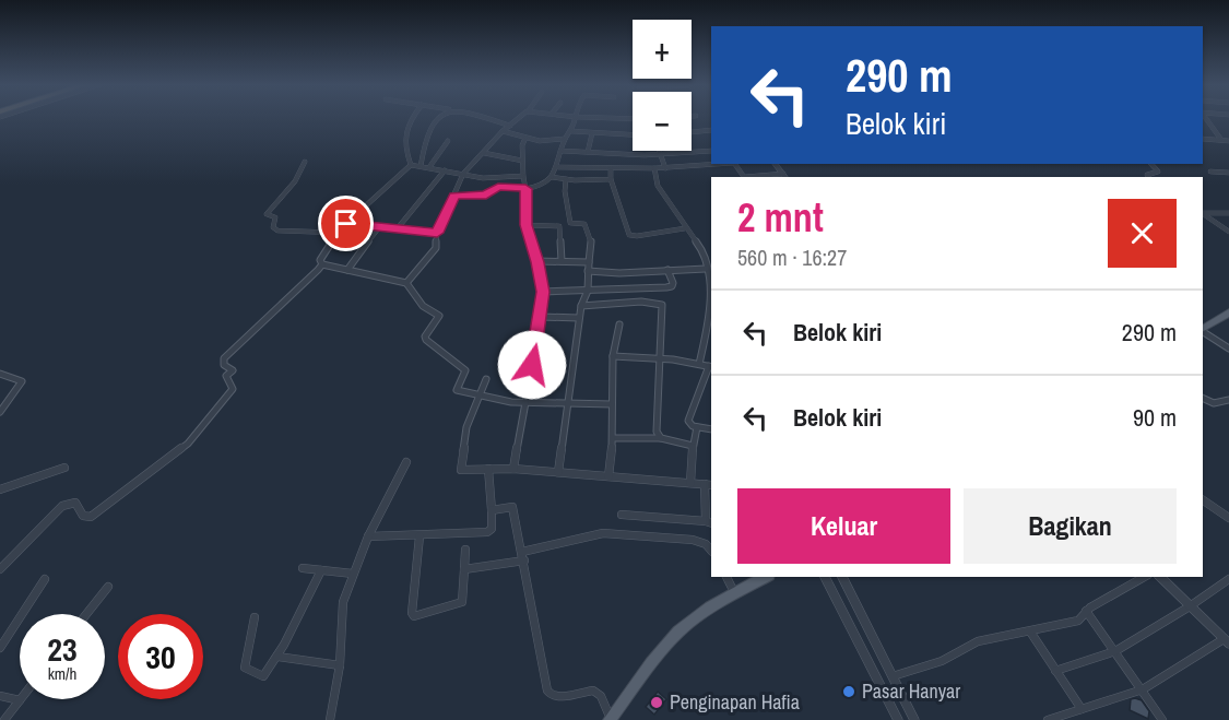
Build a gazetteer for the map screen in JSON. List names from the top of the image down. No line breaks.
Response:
{"places":["Pasar Hanyar","Penginapan Hafia"],"page":{"map_buttons":["+","−"],"turn":["290 m","Belok kiri"],"heading":["2 mnt","560 m · 16:27"],"list":[{"name":"Belok kiri","value":"290 m"},{"name":"Belok kiri","value":"90 m"}],"buttons":["Keluar","Bagikan"],"speed":"23 km/h","limit":"30"}}
